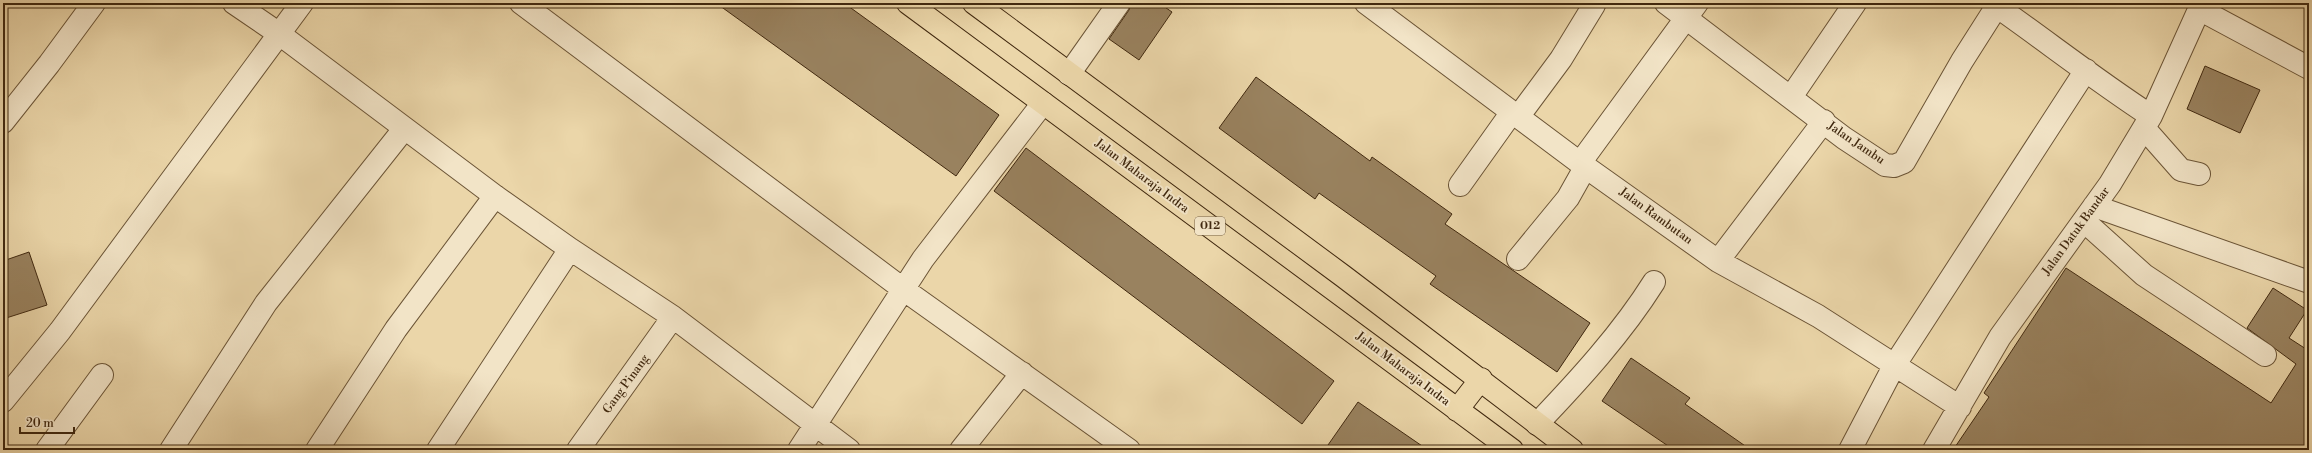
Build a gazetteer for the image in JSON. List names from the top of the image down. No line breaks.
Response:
{"streets":{"highway":["Jalan Maharaja Indra","012"],"street":["Jalan Jambu","Jalan Rambutan","Jalan Datuk Bandar","Gang Pinang"]},"crossings":[["Jalan Rambutan","Jalan Datuk Bandar"]],"scale_bar":"20 m"}
